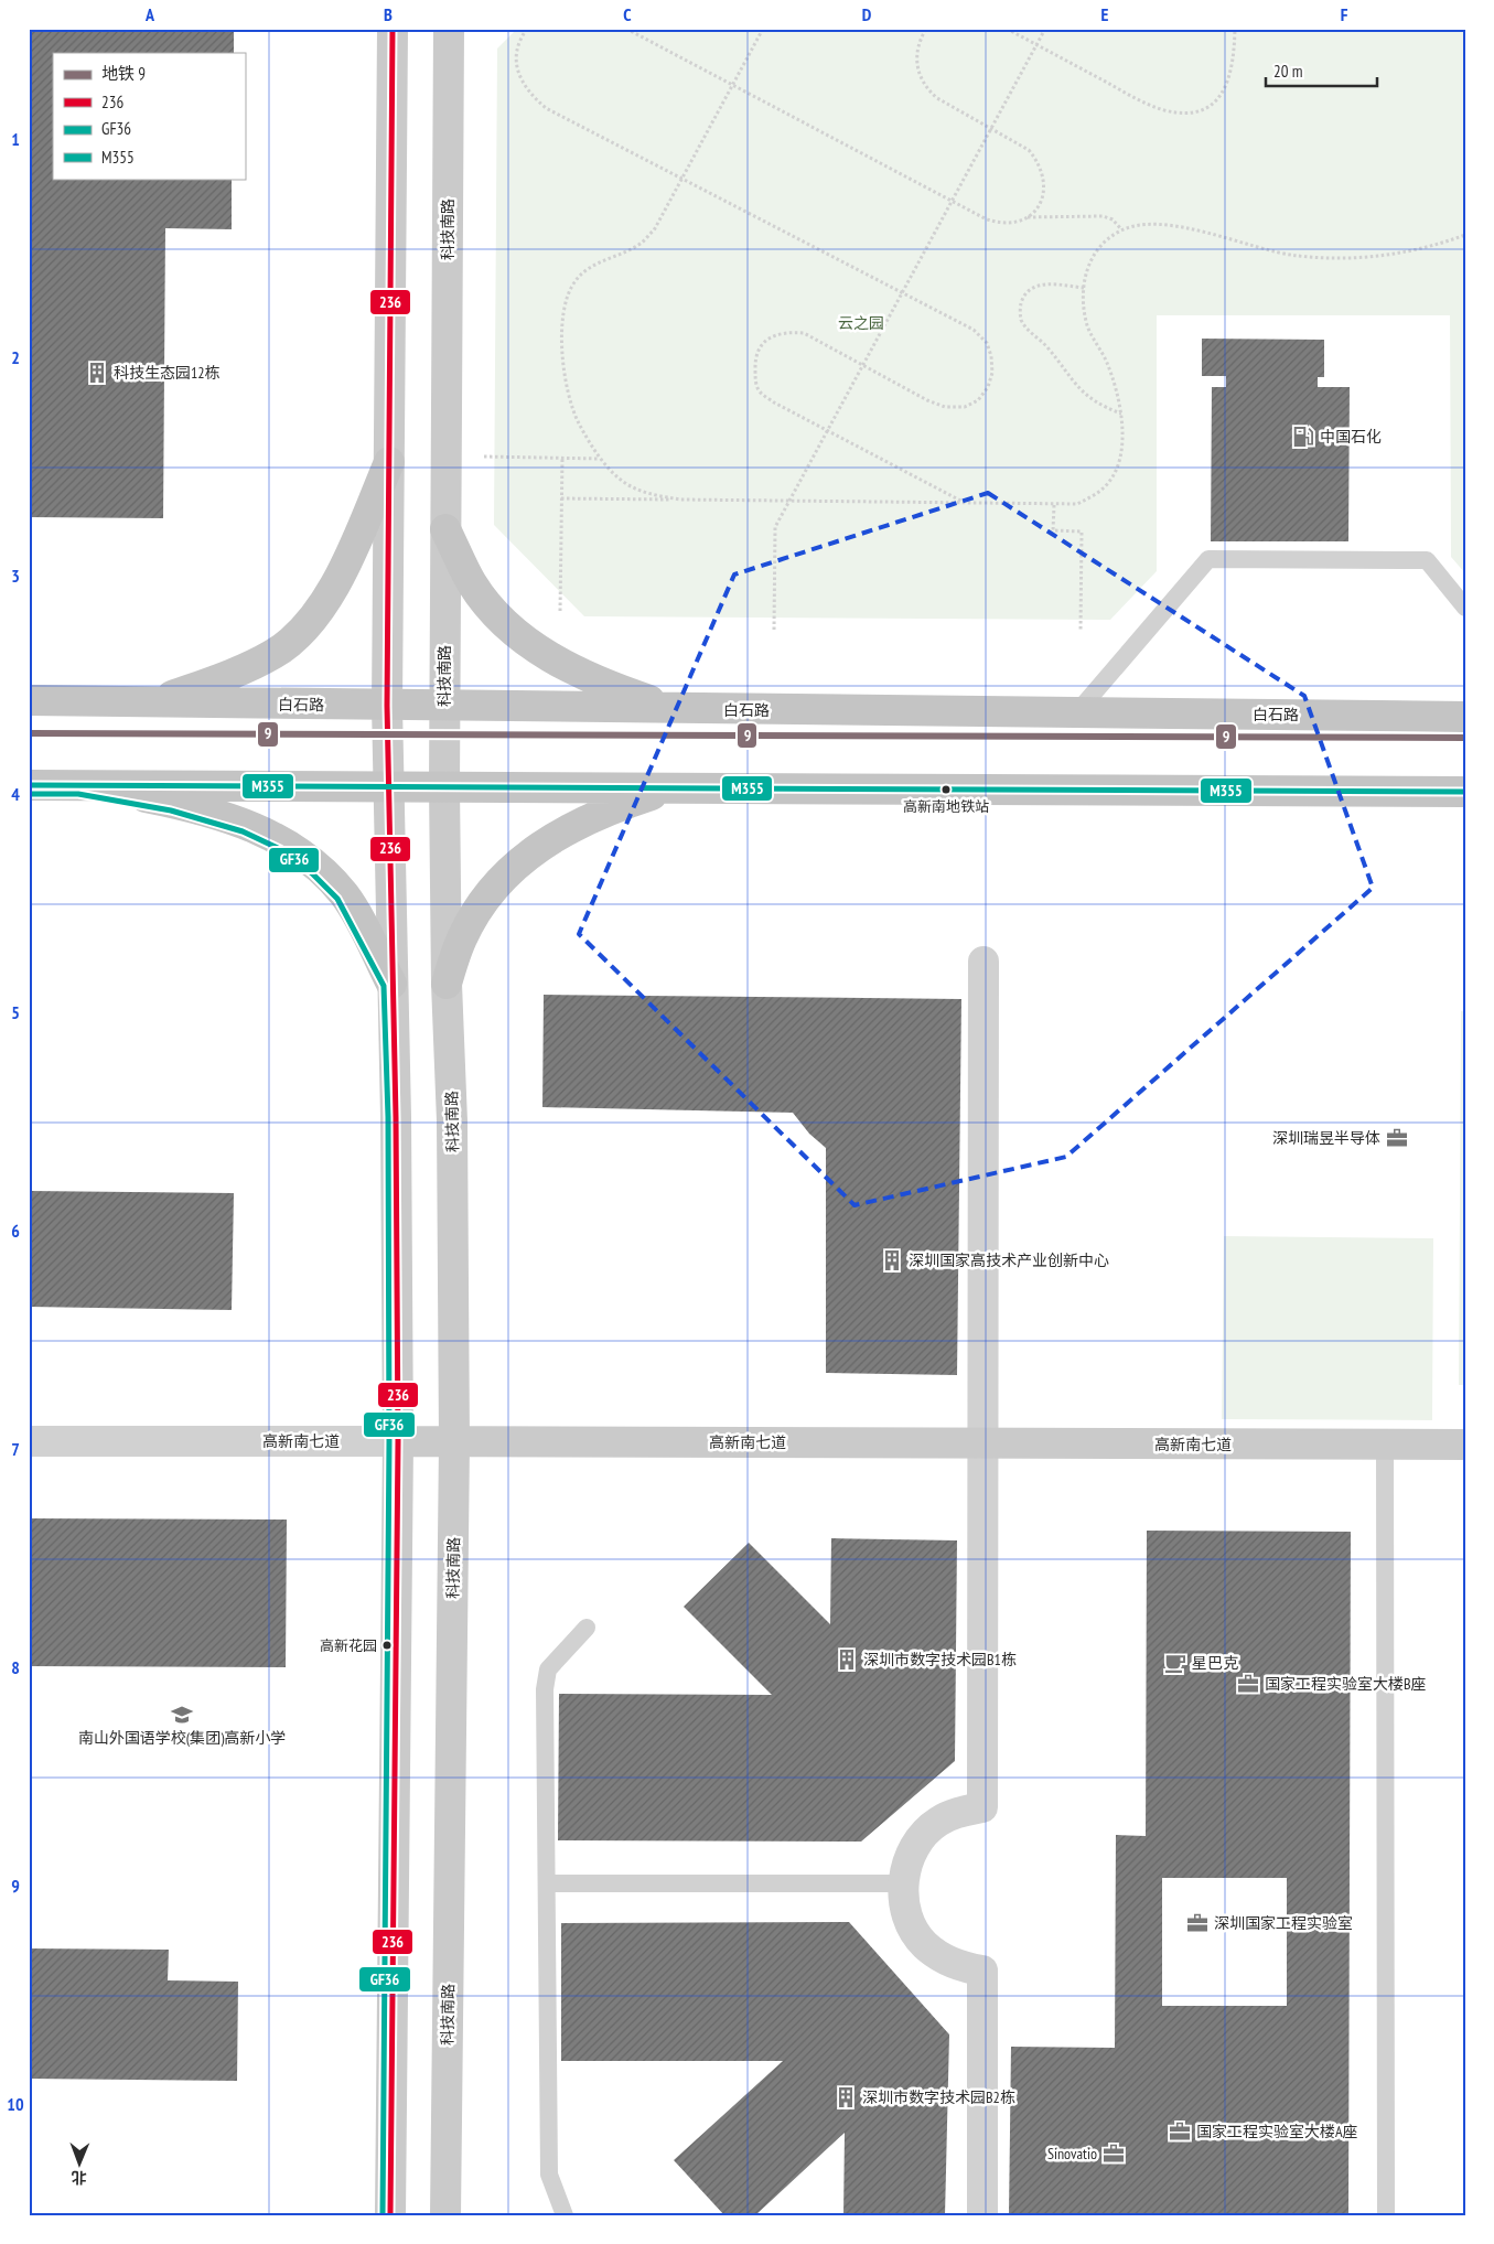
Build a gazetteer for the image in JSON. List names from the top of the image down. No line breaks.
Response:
{"streets":{"main road":["科技南路","白石路","高新南七道"]},"crossings":[["科技南路","白石路"],["科技南路","高新南七道"]],"parks":["云之园"],"places":{"building":["科技生态园12栋","深圳国家高技术产业创新中心","深圳市数字技术园B1栋","深圳市数字技术园B2栋"],"fuel station":["中国石化"],"other":["高新南地铁站","高新花园"],"office":["深圳瑞昱半导体","国家工程实验室大楼B座","深圳国家工程实验室","国家工程实验室大楼A座","Sinovatio"],"cafe":["星巴克"],"school or university":["南山外国语学校(集团)高新小学"]},"lines":["transit line 236","metro line 9","transit line M355","transit line GF36"],"legend":["地铁 9","236","GF36","M355"],"scale_bar":"20 m","north":"bottom","grid":{"columns":["A","B","C","D","E","F"],"rows":["1","2","3","4","5","6","7","8","9","10"]}}
